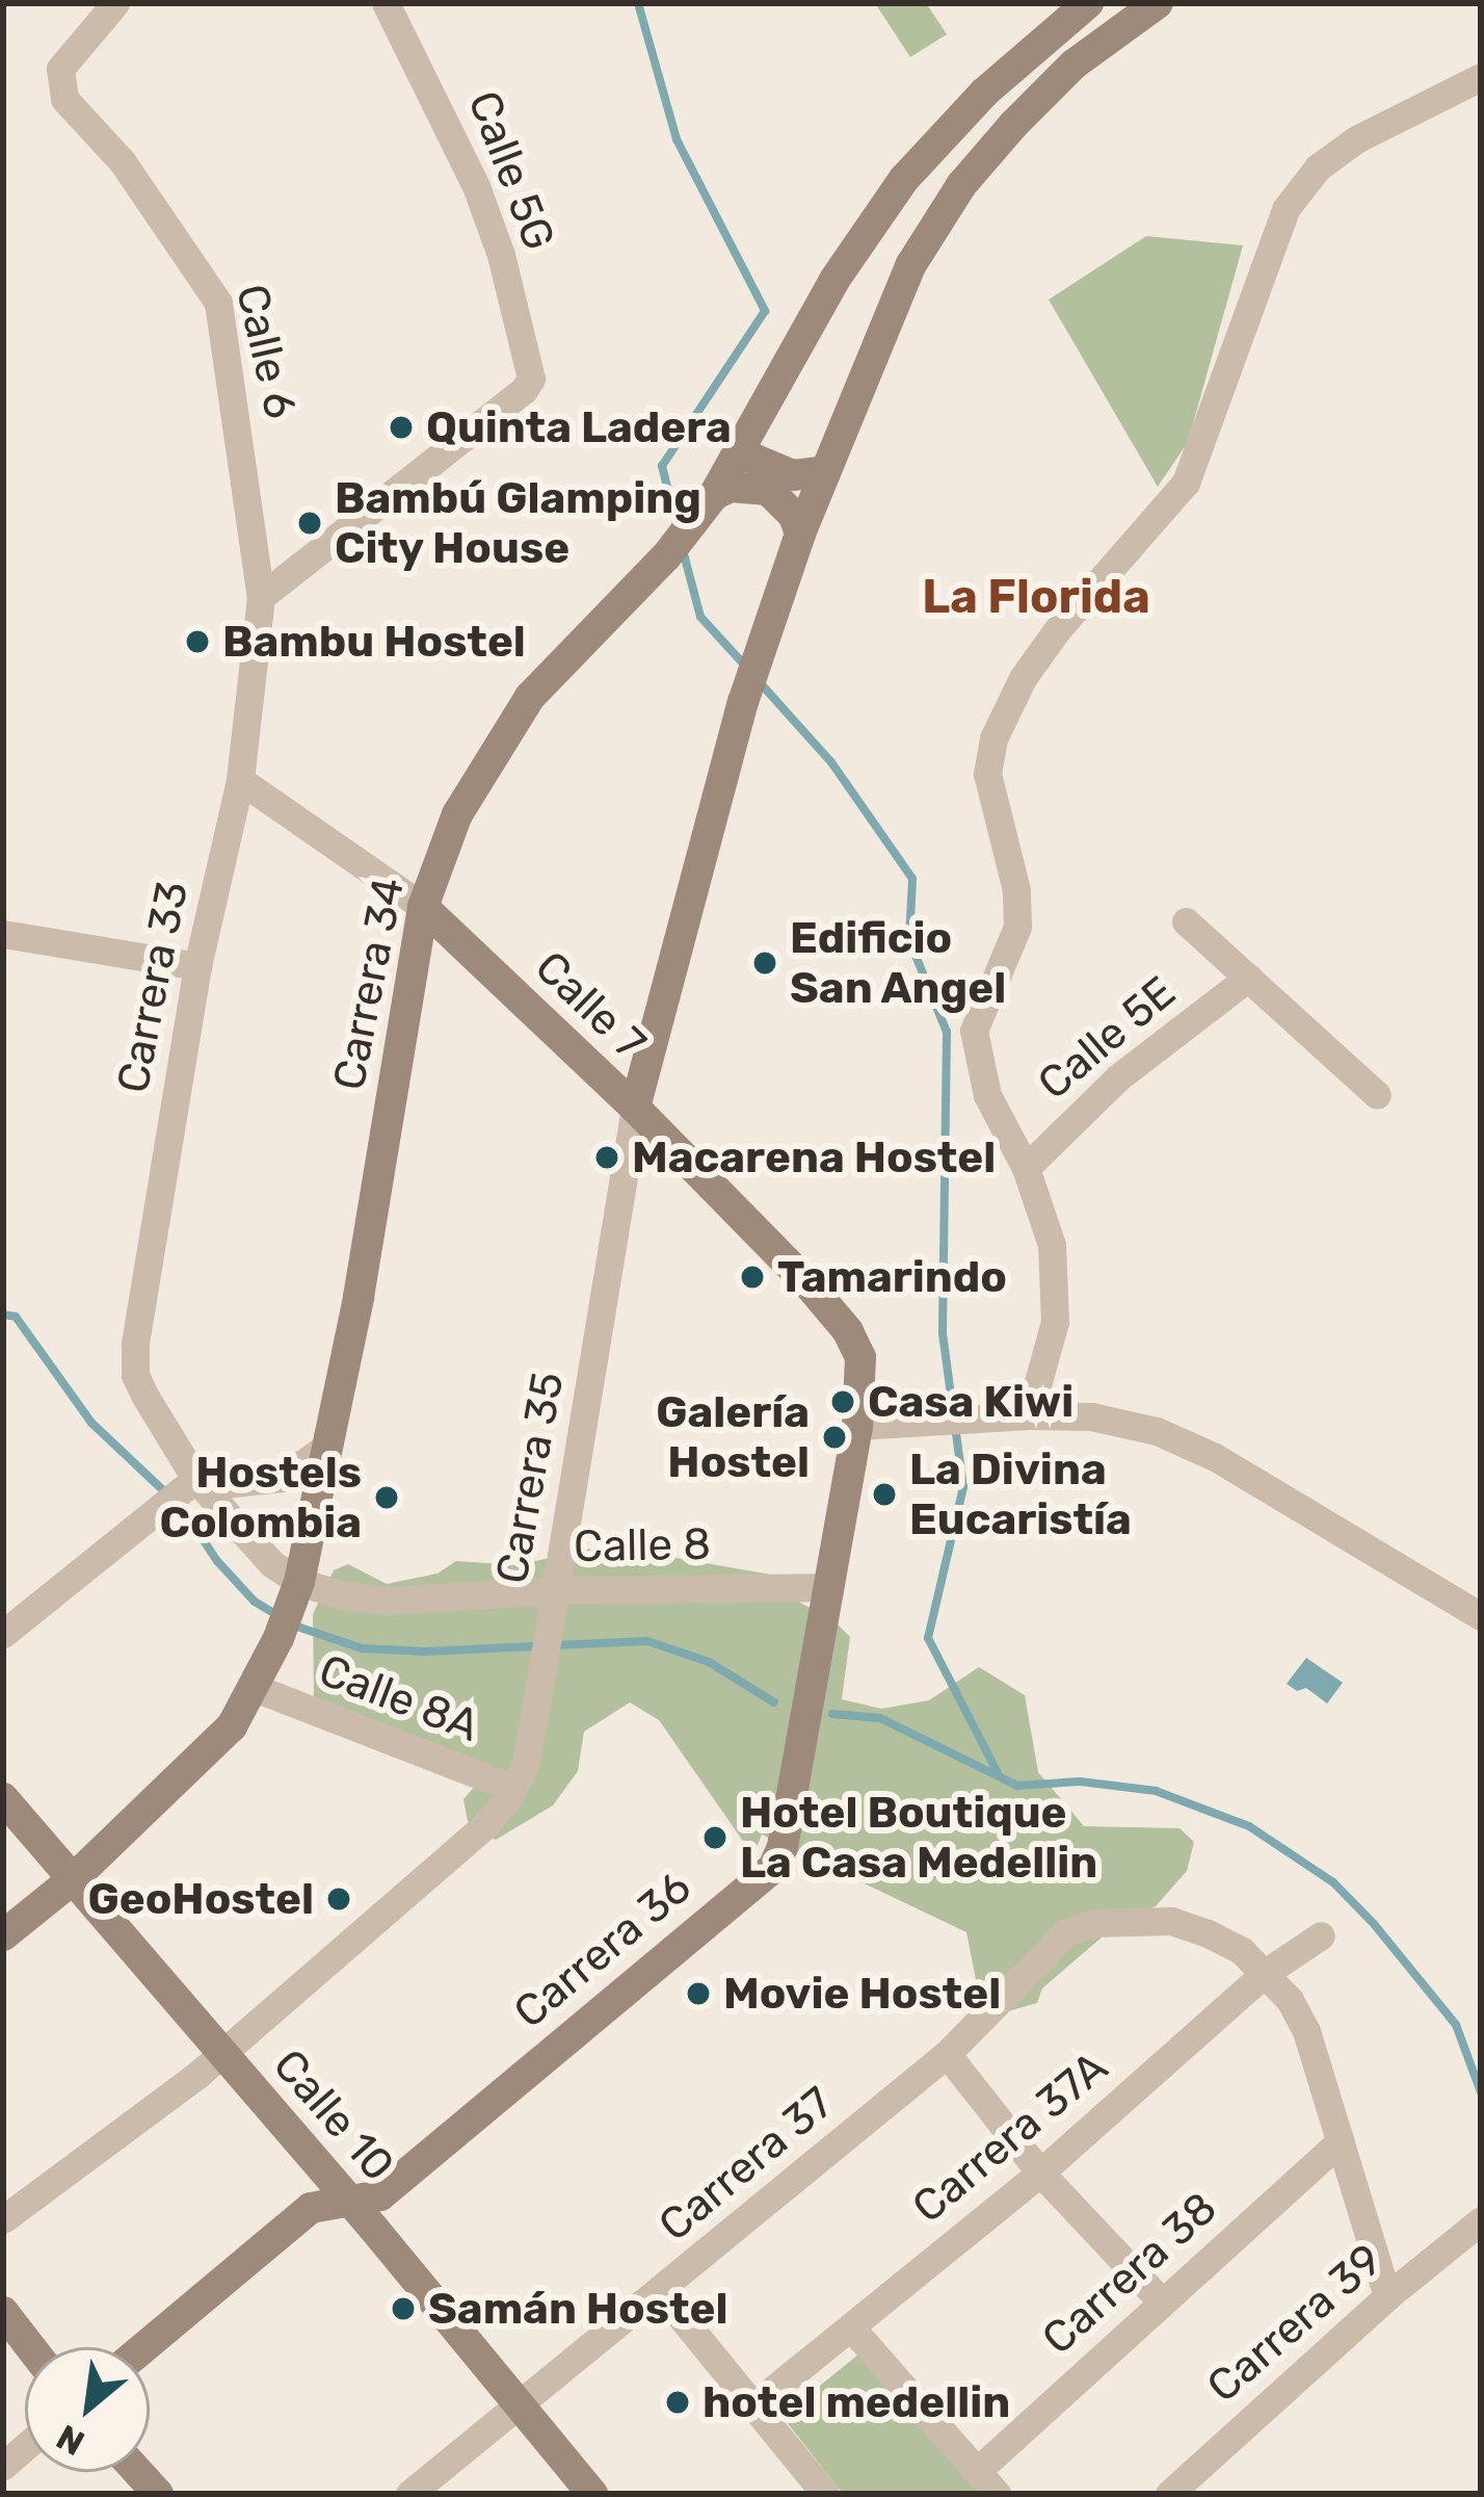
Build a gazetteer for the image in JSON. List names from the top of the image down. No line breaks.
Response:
{"streets":{"street":["Calle 5G","Calle 6","Carrera 34","Carrera 33","Calle 7","Calle 5E","Carrera 35","Calle 8","Calle 8A","Carrera 36","Calle 10","Carrera 37A","Carrera 37","Carrera 38","Carrera 39"]},"crossings":[["Calle 5G","Calle 6"],["Calle 5G","Carrera 33"],["Calle 6","Carrera 33"],["Carrera 34","Calle 7"],["Carrera 34","Calle 8"],["Carrera 34","Calle 8A"],["Carrera 34","Calle 10"],["Carrera 33","Calle 7"],["Carrera 33","Calle 8"],["Calle 7","Carrera 35"],["Calle 7","Carrera 36"],["Carrera 35","Calle 8"],["Carrera 35","Calle 8A"],["Carrera 35","Calle 10"],["Calle 8","Carrera 36"],["Carrera 36","Calle 10"],["Calle 10","Carrera 37"],["Carrera 37A","Carrera 37"]],"districts":["La Florida"],"places":["Quinta Ladera","Bambú Glamping City House","Bambu Hostel","Edificio San Angel","Macarena Hostel","Tamarindo","Casa Kiwi","Galería Hostel","La Divina Eucaristía","Hostels Colombia","Hotel Boutique La Casa Medellin","GeoHostel","Movie Hostel","Samán Hostel","hotel medellin"],"north":"bottom left"}
